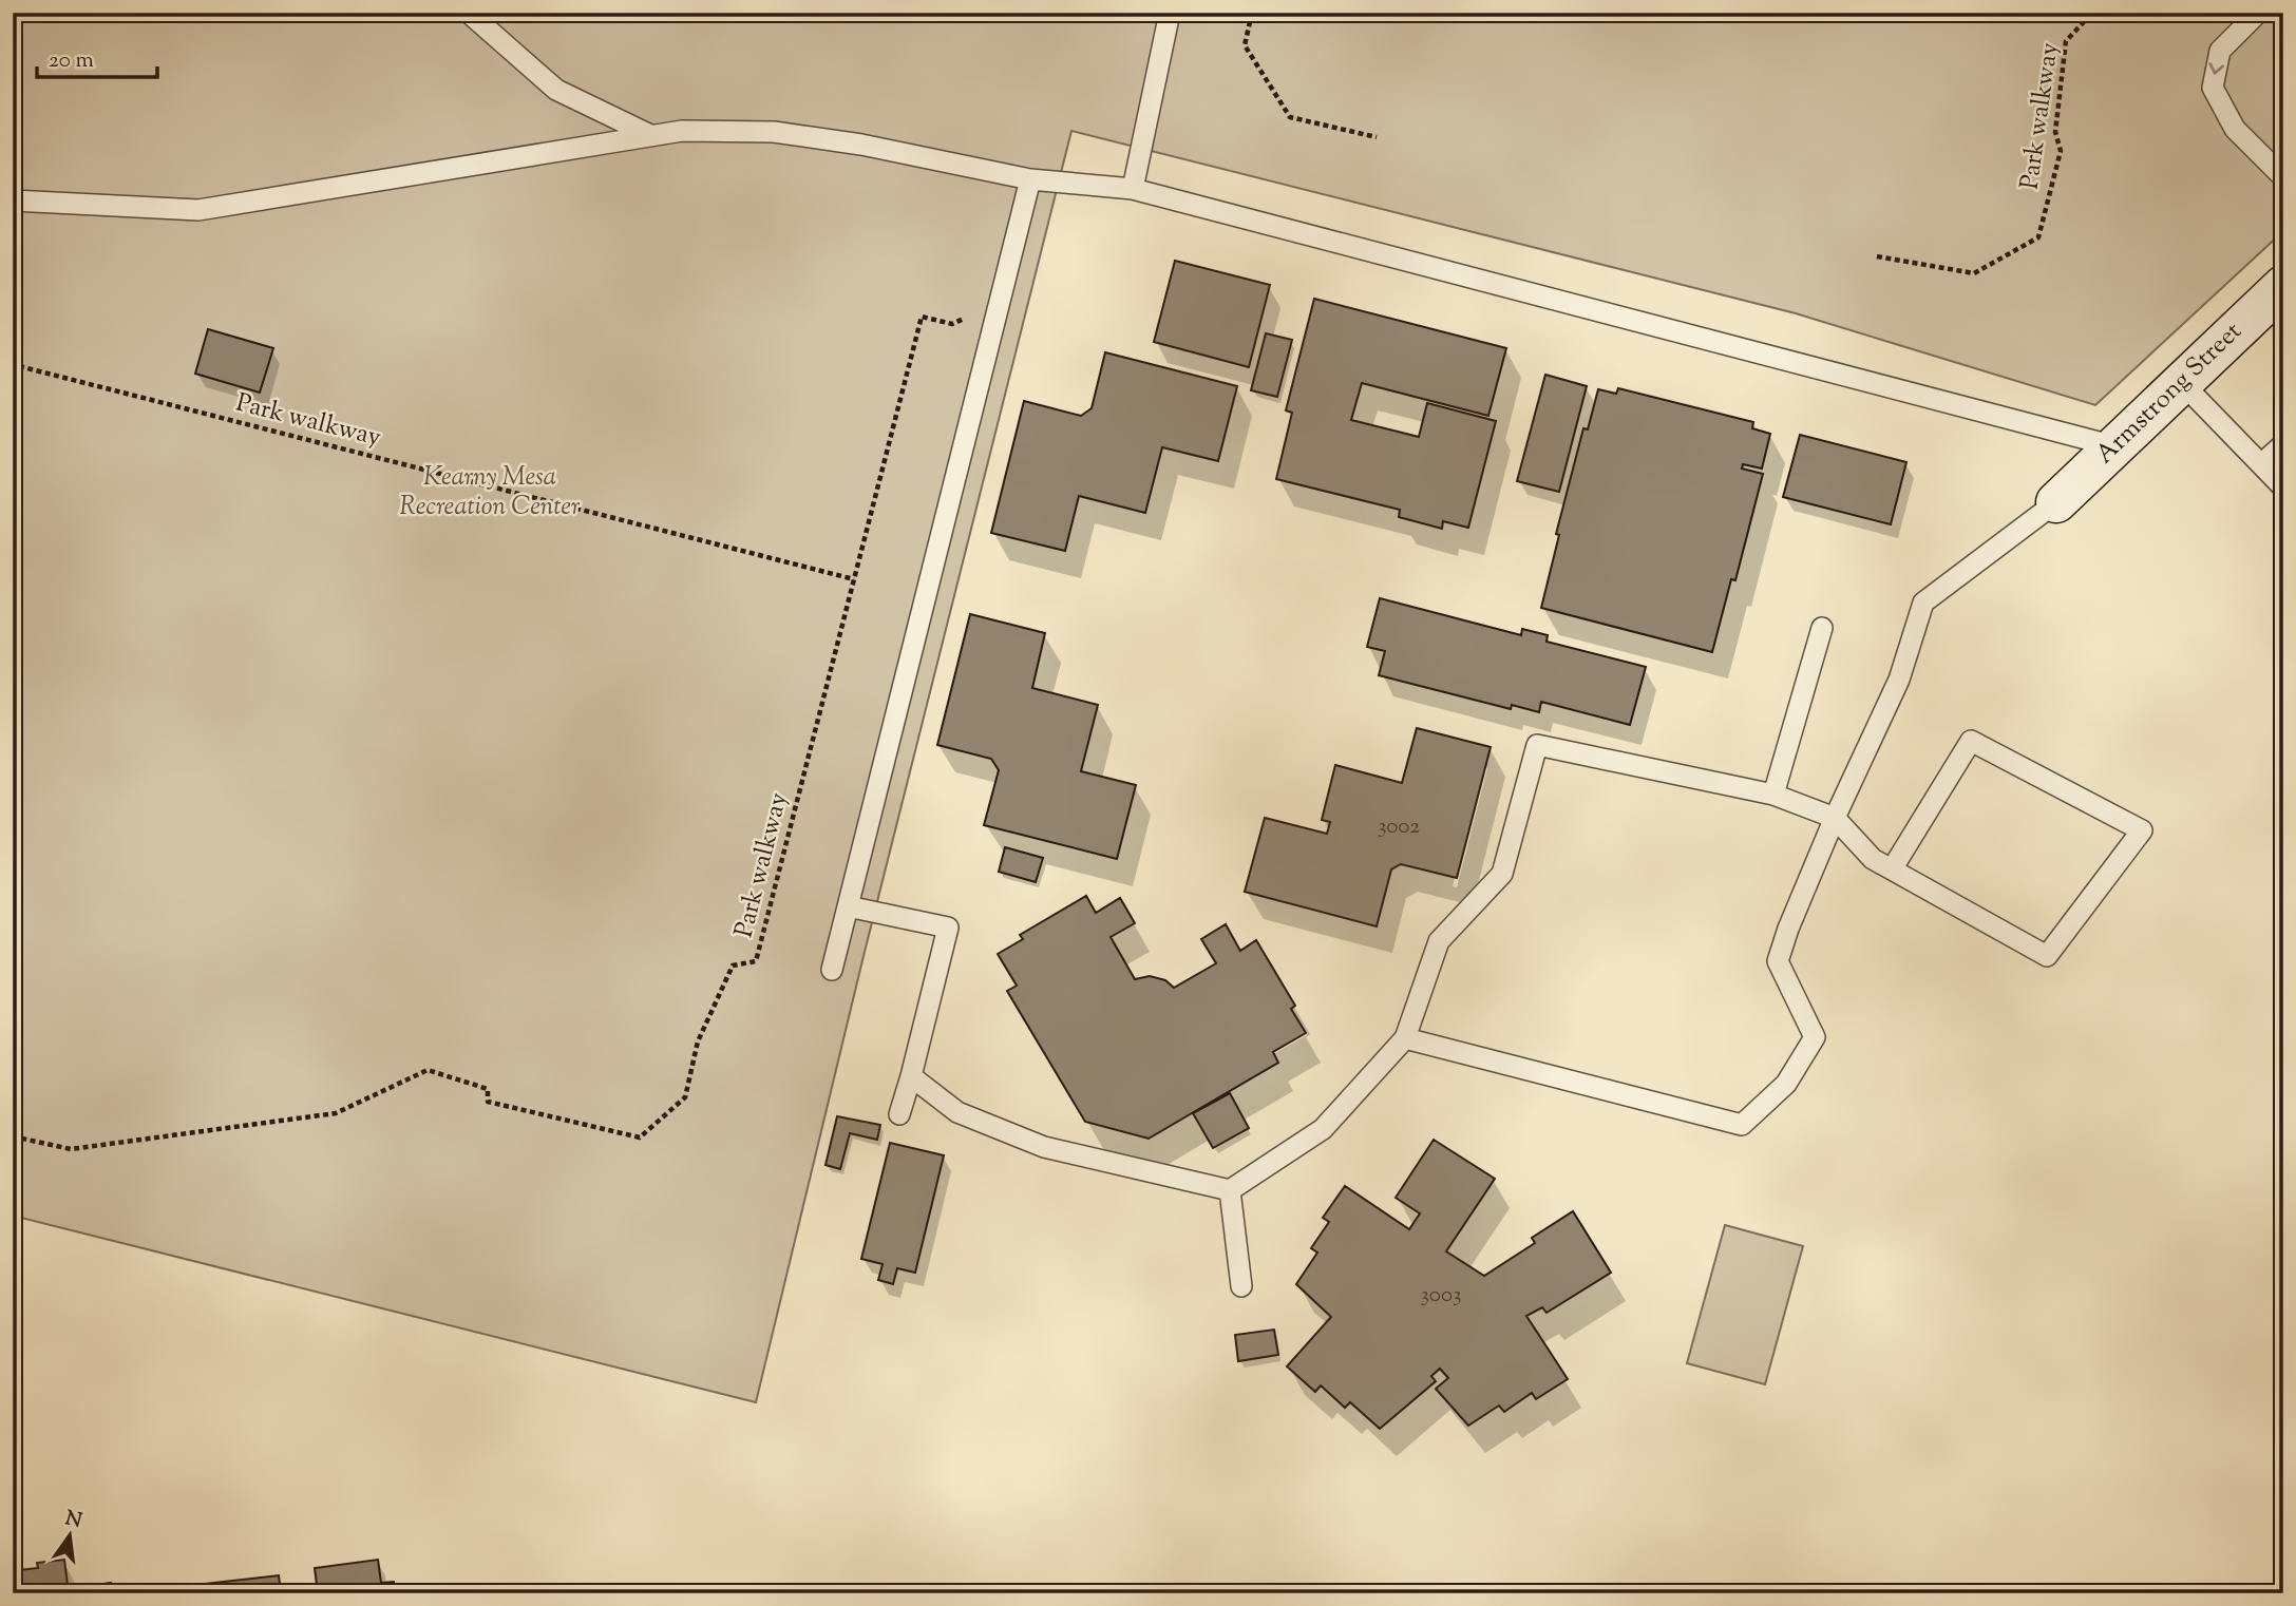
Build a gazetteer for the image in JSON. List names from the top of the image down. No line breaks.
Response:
{"streets":{"street":["Armstrong Street"],"path":["Park walkway"]},"parks":["Kearny Mesa Recreation Center"],"house_numbers":["3002","3003"],"scale_bar":"20 m","north":"top"}
